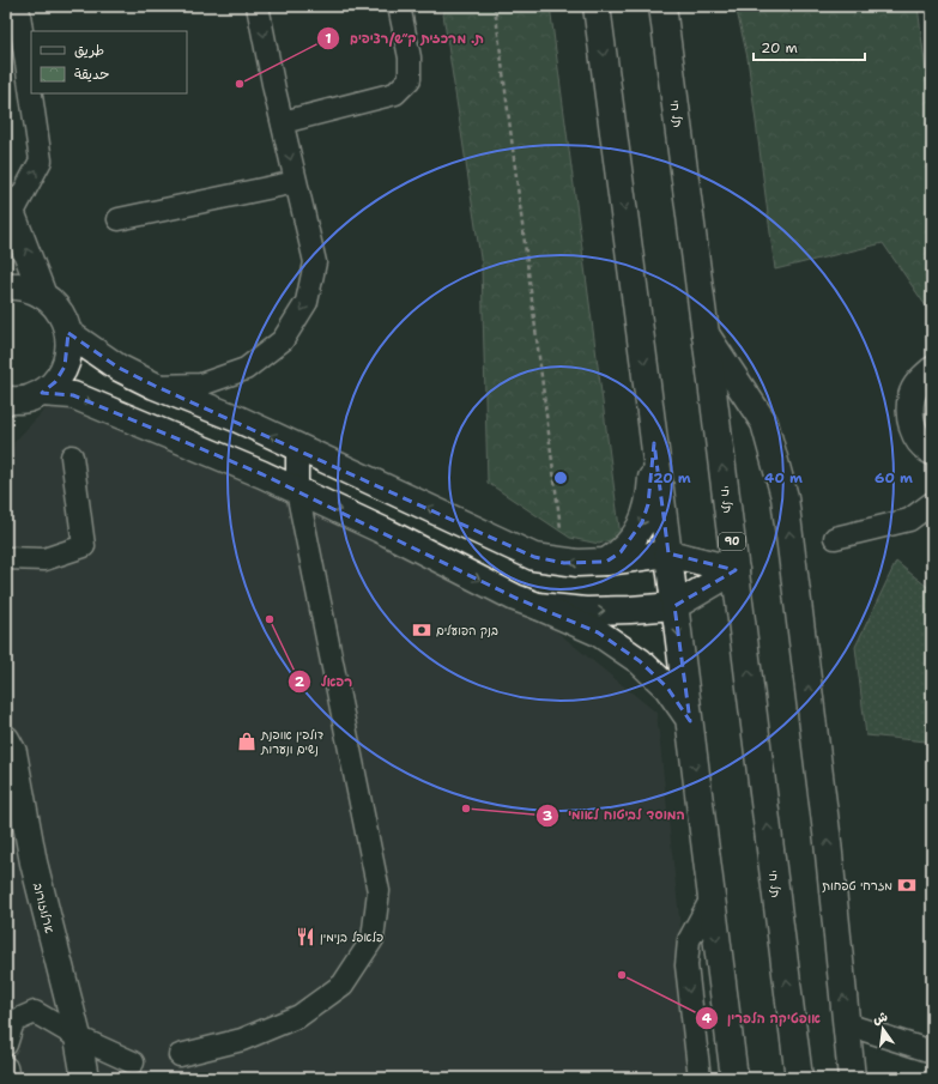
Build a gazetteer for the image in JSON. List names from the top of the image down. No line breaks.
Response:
{"streets":{"main road":["תל חי","90","ארלוזורוב"]},"places":{"other":["ת. מרכזית ק״ש/רציפים","רפאל","המוסד לביטוח לאומי","אופטיקה הלפרין"],"bank":["בנק הפועלים","מזרחי טפחות"],"shop":["דולפין אופנת נשים ונערות"],"restaurant":["פלאפל בנימין"]},"legend":["طريق","حديقة"],"scale_bar":"20 m","north":"top","rings":["20 m","40 m","60 m"]}
